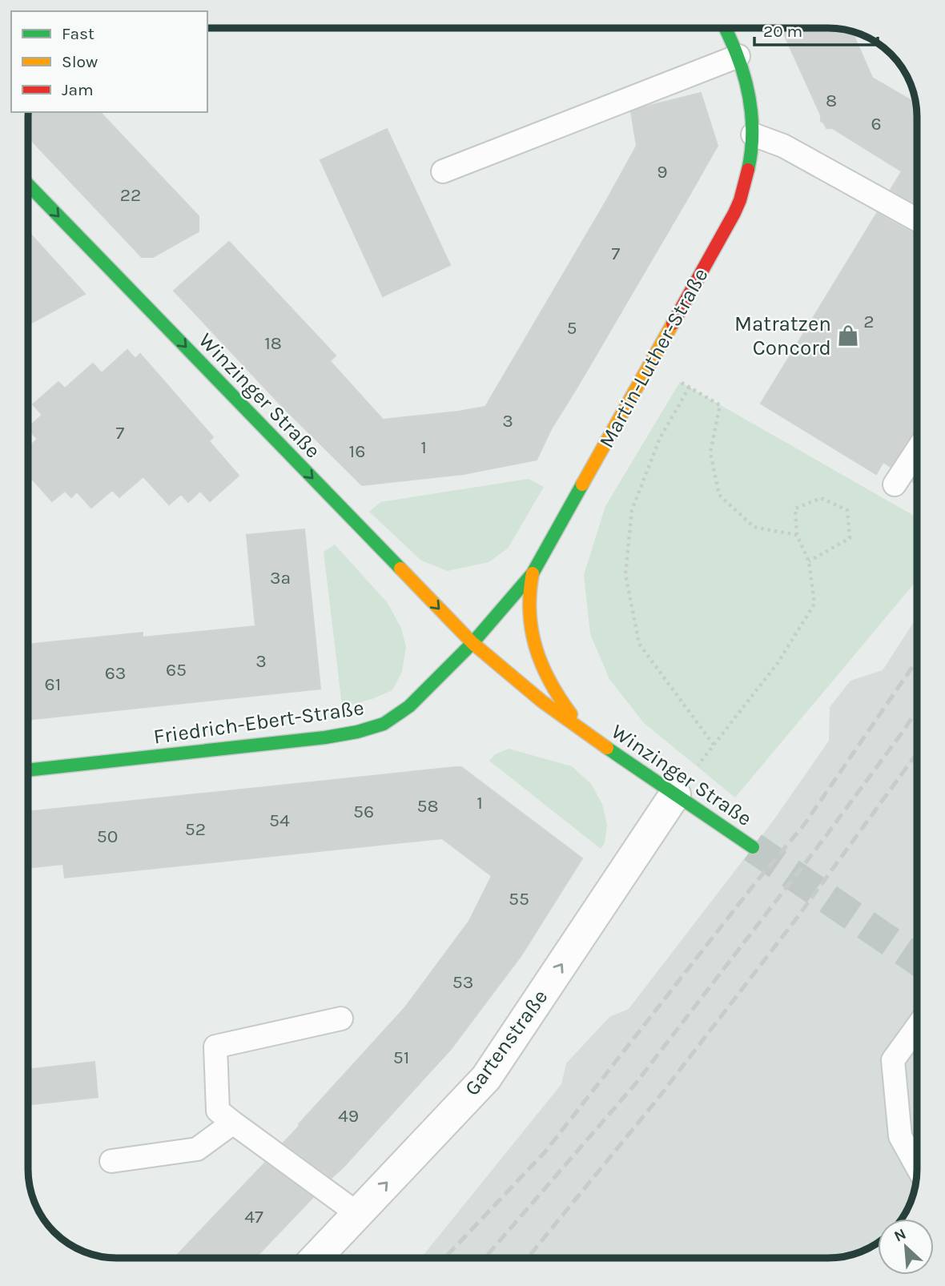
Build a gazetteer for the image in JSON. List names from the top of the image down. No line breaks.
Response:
{"streets":{"street":["Martin-Luther-Straße","Winzinger Straße","Friedrich-Ebert-Straße","Gartenstraße"]},"crossings":[["Martin-Luther-Straße","Winzinger Straße"],["Martin-Luther-Straße","Friedrich-Ebert-Straße"],["Winzinger Straße","Friedrich-Ebert-Straße"],["Winzinger Straße","Gartenstraße"]],"one_way":["Winzinger Straße","Gartenstraße"],"places":{"shop":["Matratzen Concord"]},"house_numbers":["8","6","9","22","7","2","5","18","3","7","1","16","3a","3","65","63","61","1","58","56","54","52","50","55","53","51","49","47"],"legend":["Fast","Slow","Jam"],"scale_bar":"20 m","north":"top left"}
